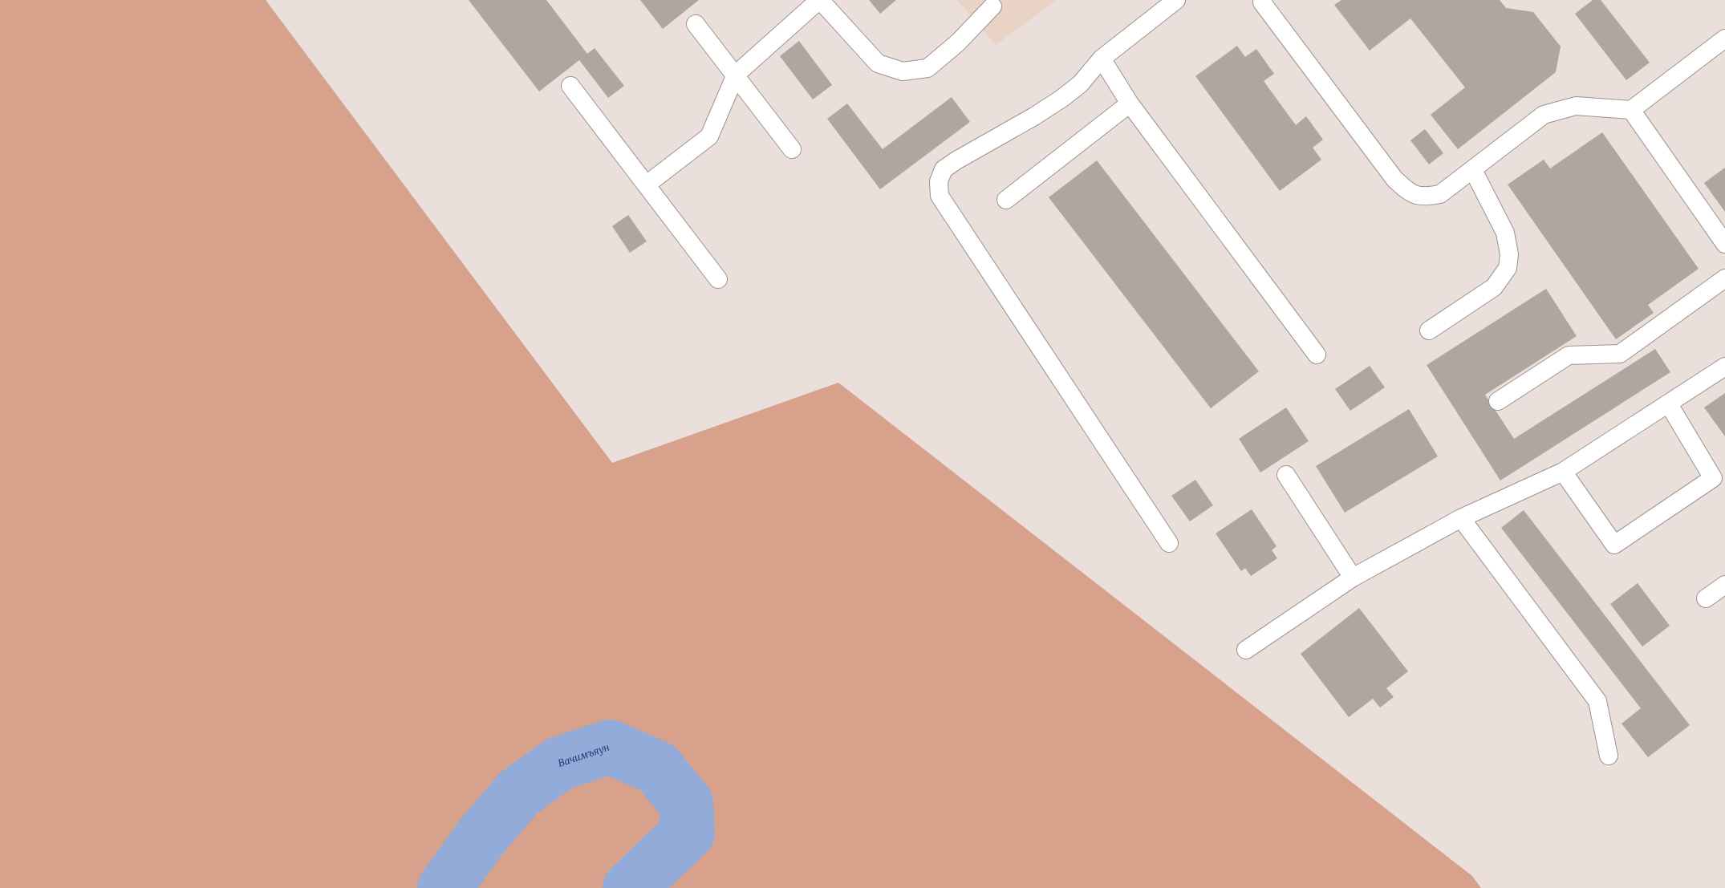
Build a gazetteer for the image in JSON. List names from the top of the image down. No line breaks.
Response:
{"water":["Вачимъяун"]}
